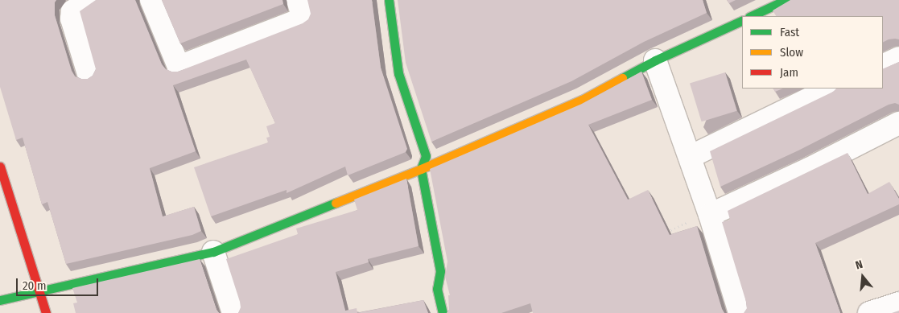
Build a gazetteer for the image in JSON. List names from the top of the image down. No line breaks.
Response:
{"legend":["Fast","Slow","Jam"],"scale_bar":"20 m","north":"top"}
